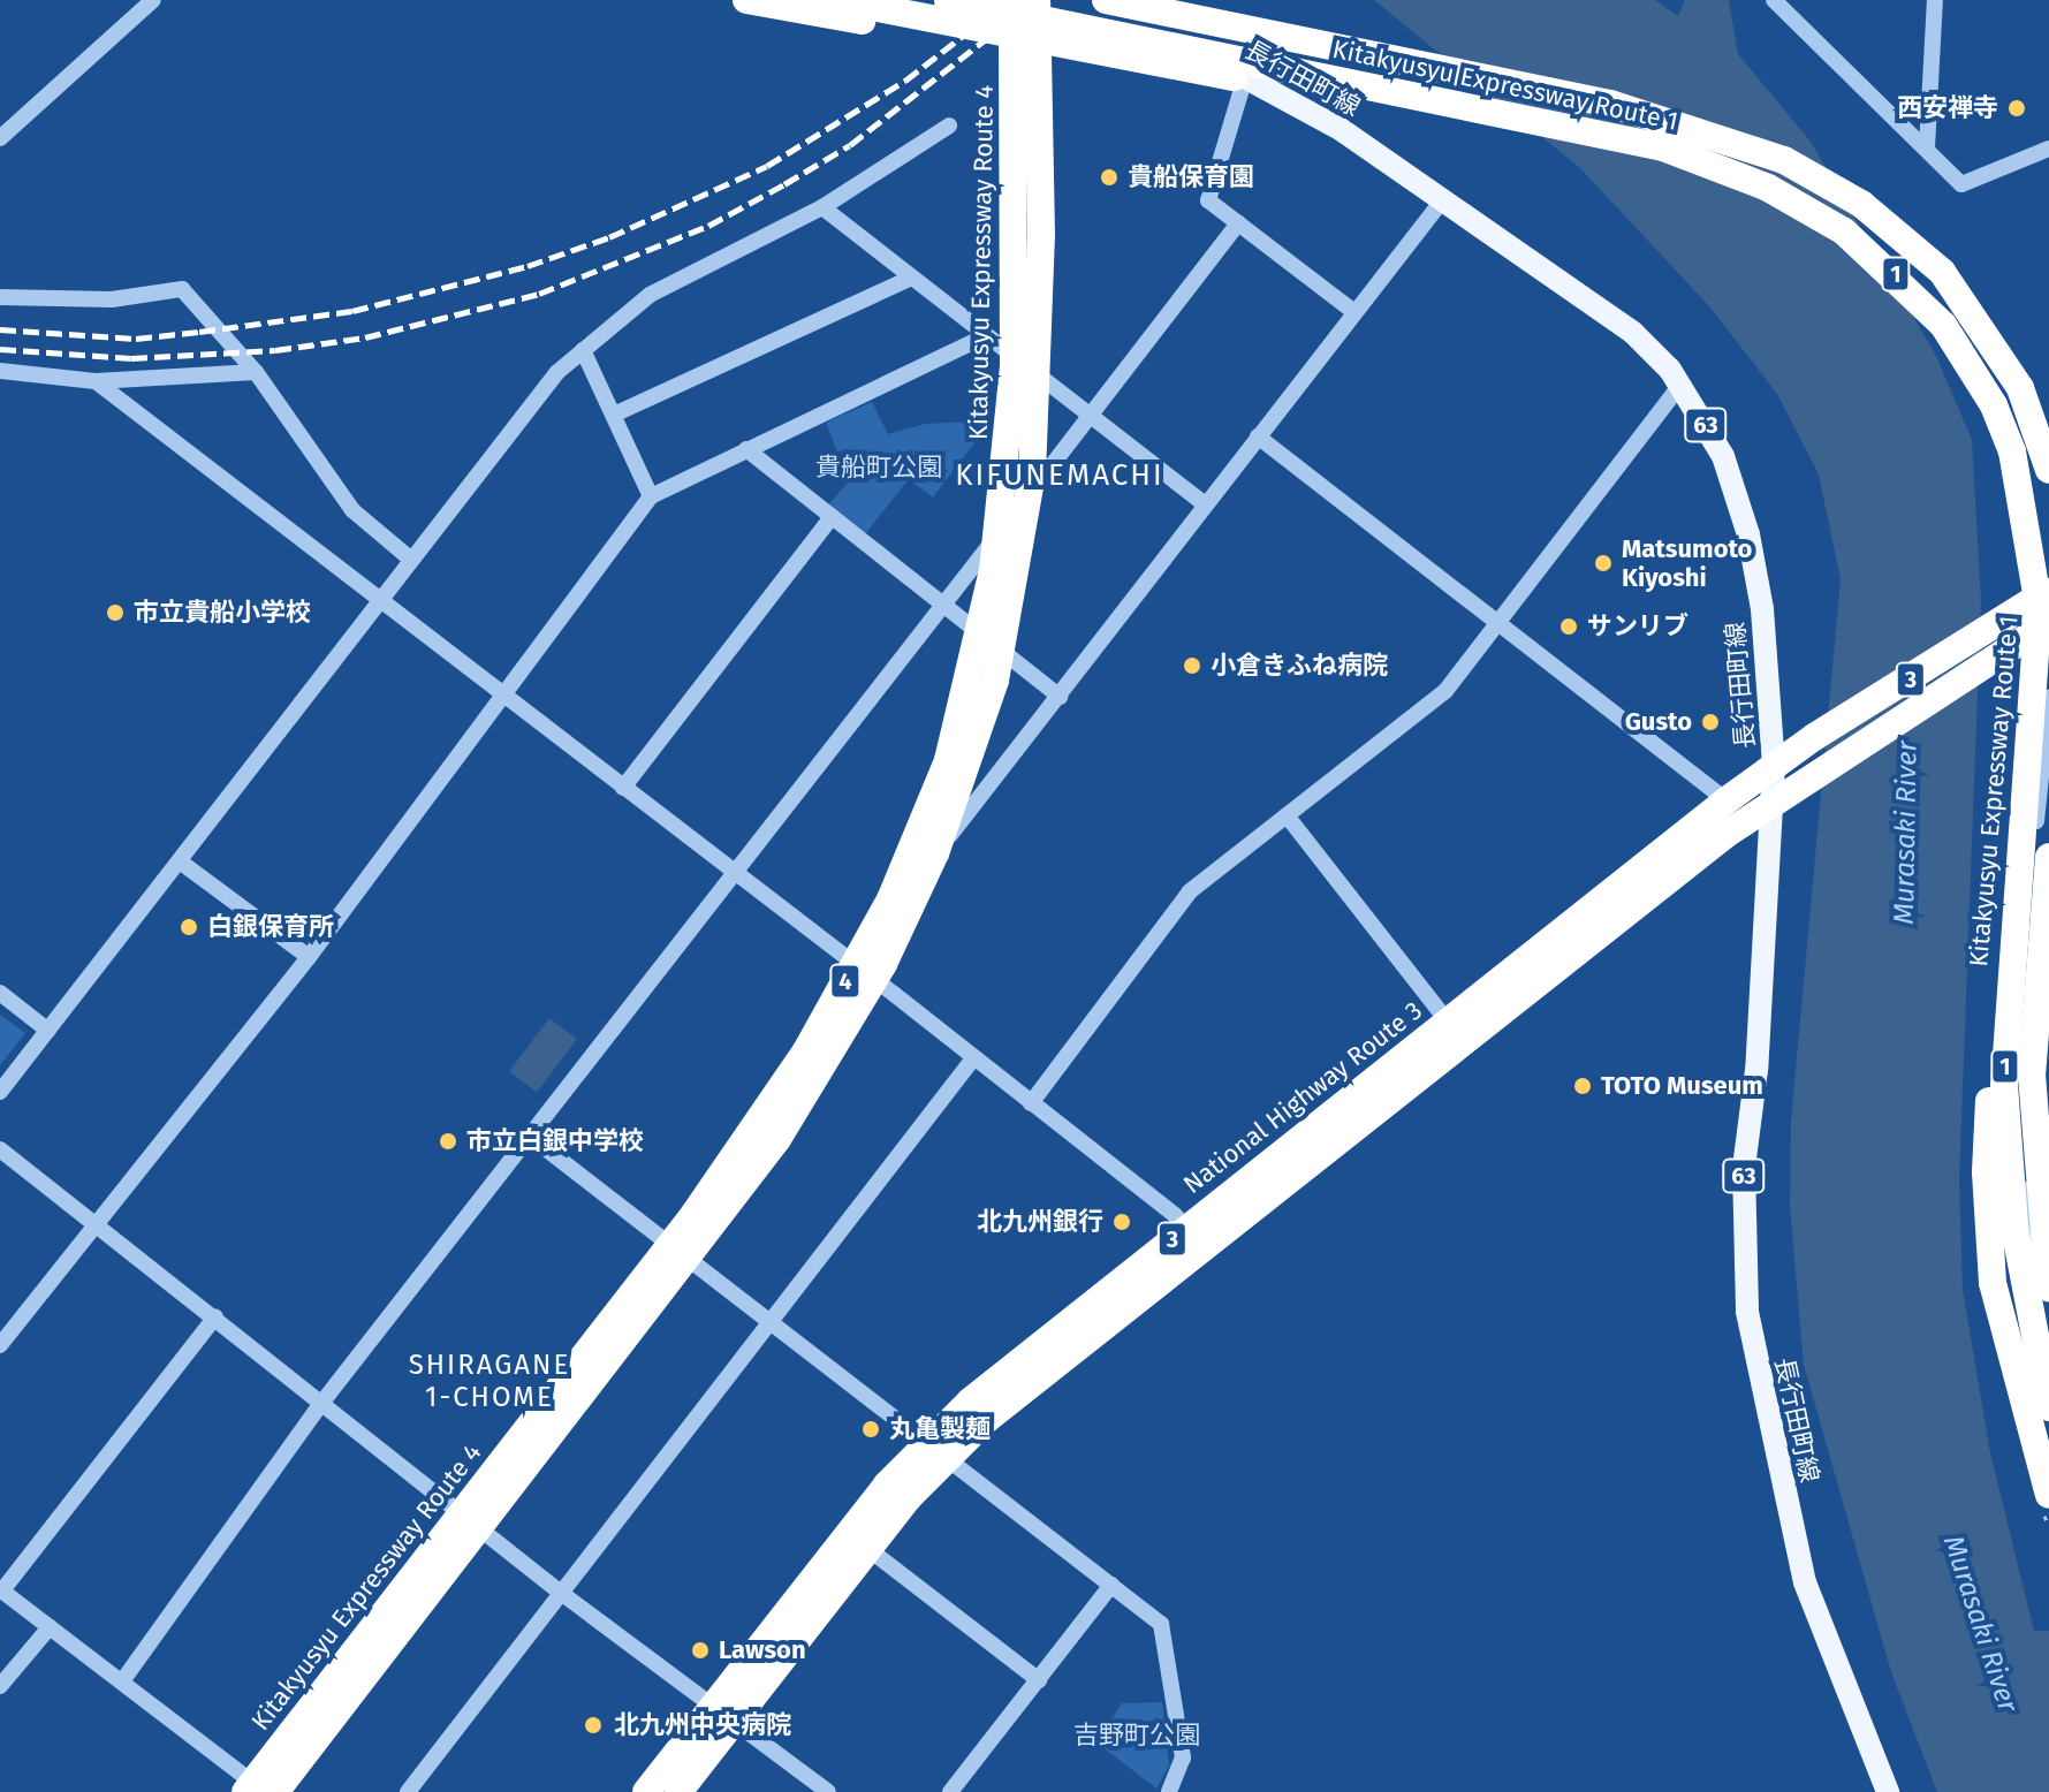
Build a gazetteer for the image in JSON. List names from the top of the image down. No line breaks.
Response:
{"streets":{"highway":["Kitakyusyu Expressway Route 1","Kitakyusyu Expressway Route 4","1","3","4","National Highway Route 3"],"main road":["長行田町線","63"]},"crossings":[["長行田町線","National Highway Route 3"]],"districts":["KIFUNEMACHI","SHIRAGANE 1-CHOME"],"water":["Murasaki River"],"parks":["貴船町公園","吉野町公園"],"places":["西安禅寺","貴船保育園","Matsumoto Kiyoshi","市立貴船小学校","サンリブ","小倉きふね病院","Gusto","白銀保育所","TOTO Museum","市立白銀中学校","北九州銀行","丸亀製麺","Lawson","北九州中央病院"]}
